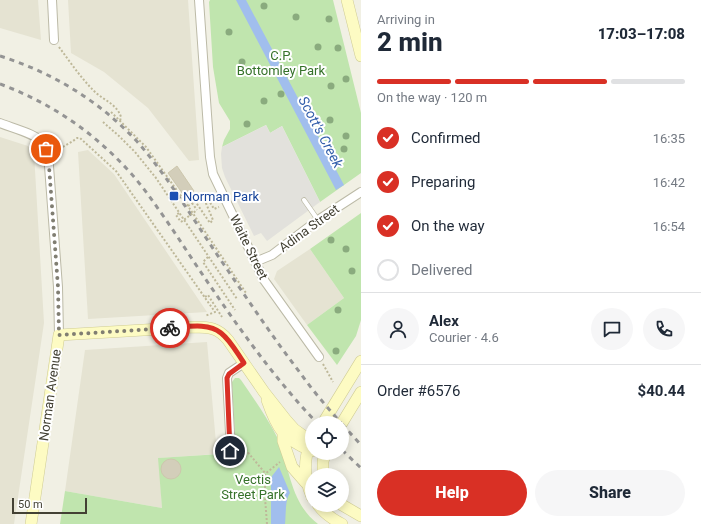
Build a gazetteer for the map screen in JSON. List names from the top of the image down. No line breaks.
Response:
{"streets":{"street":["Adina Street","Waite Street","Norman Avenue"]},"crossings":[["Adina Street","Waite Street"]],"water":["Scott's Creek"],"parks":["C.P. Bottomley Park","Vectis Street Park"],"places":{"transit":["Norman Park"]},"scale_bar":"50 m","page":{"heading":["2 min","Arriving in","17:03–17:08"],"panel":["Alex","Courier · 4.6","Order #6576","$40.44"],"bar":"On the way · 120 m","list":[["Confirmed","16:35"],["Preparing","16:42"],["On the way","16:54"],"Delivered"],"buttons":["Help","Share"],"scale":"50 m"}}
